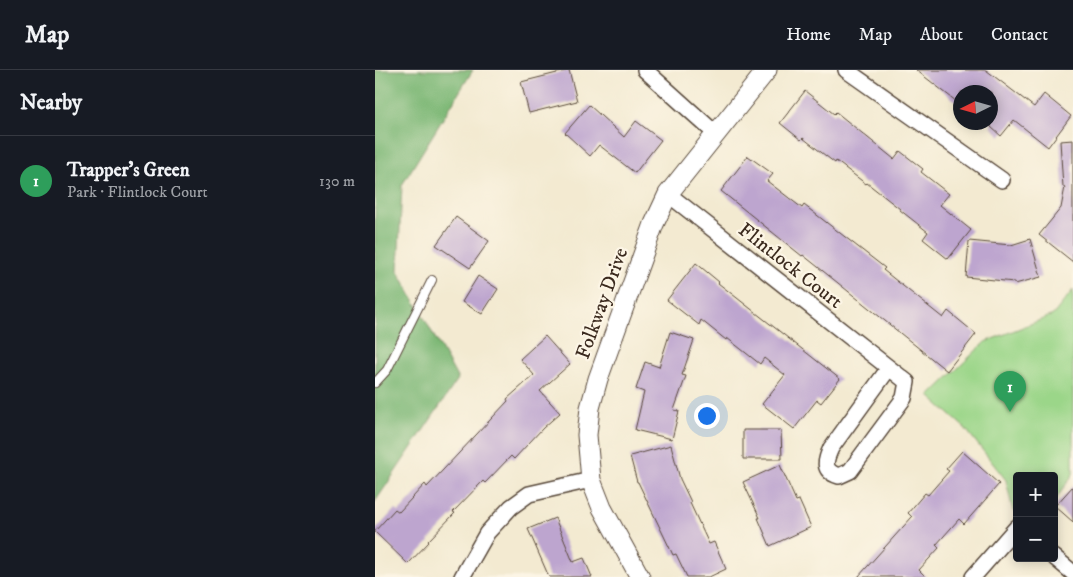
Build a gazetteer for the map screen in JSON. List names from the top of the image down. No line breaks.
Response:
{"streets":{"street":["Flintlock Court","Folkway Drive"]},"crossings":[["Flintlock Court","Folkway Drive"]],"north":"left","page":{"header":"Map","nav":["Home","Map","About","Contact"],"heading":"Nearby","list":[{"mark":"1","name":"Trapper's Green","note":"Park · Flintlock Court","value":"130 m"}],"pins":"1","map_buttons":["+","−"]}}
